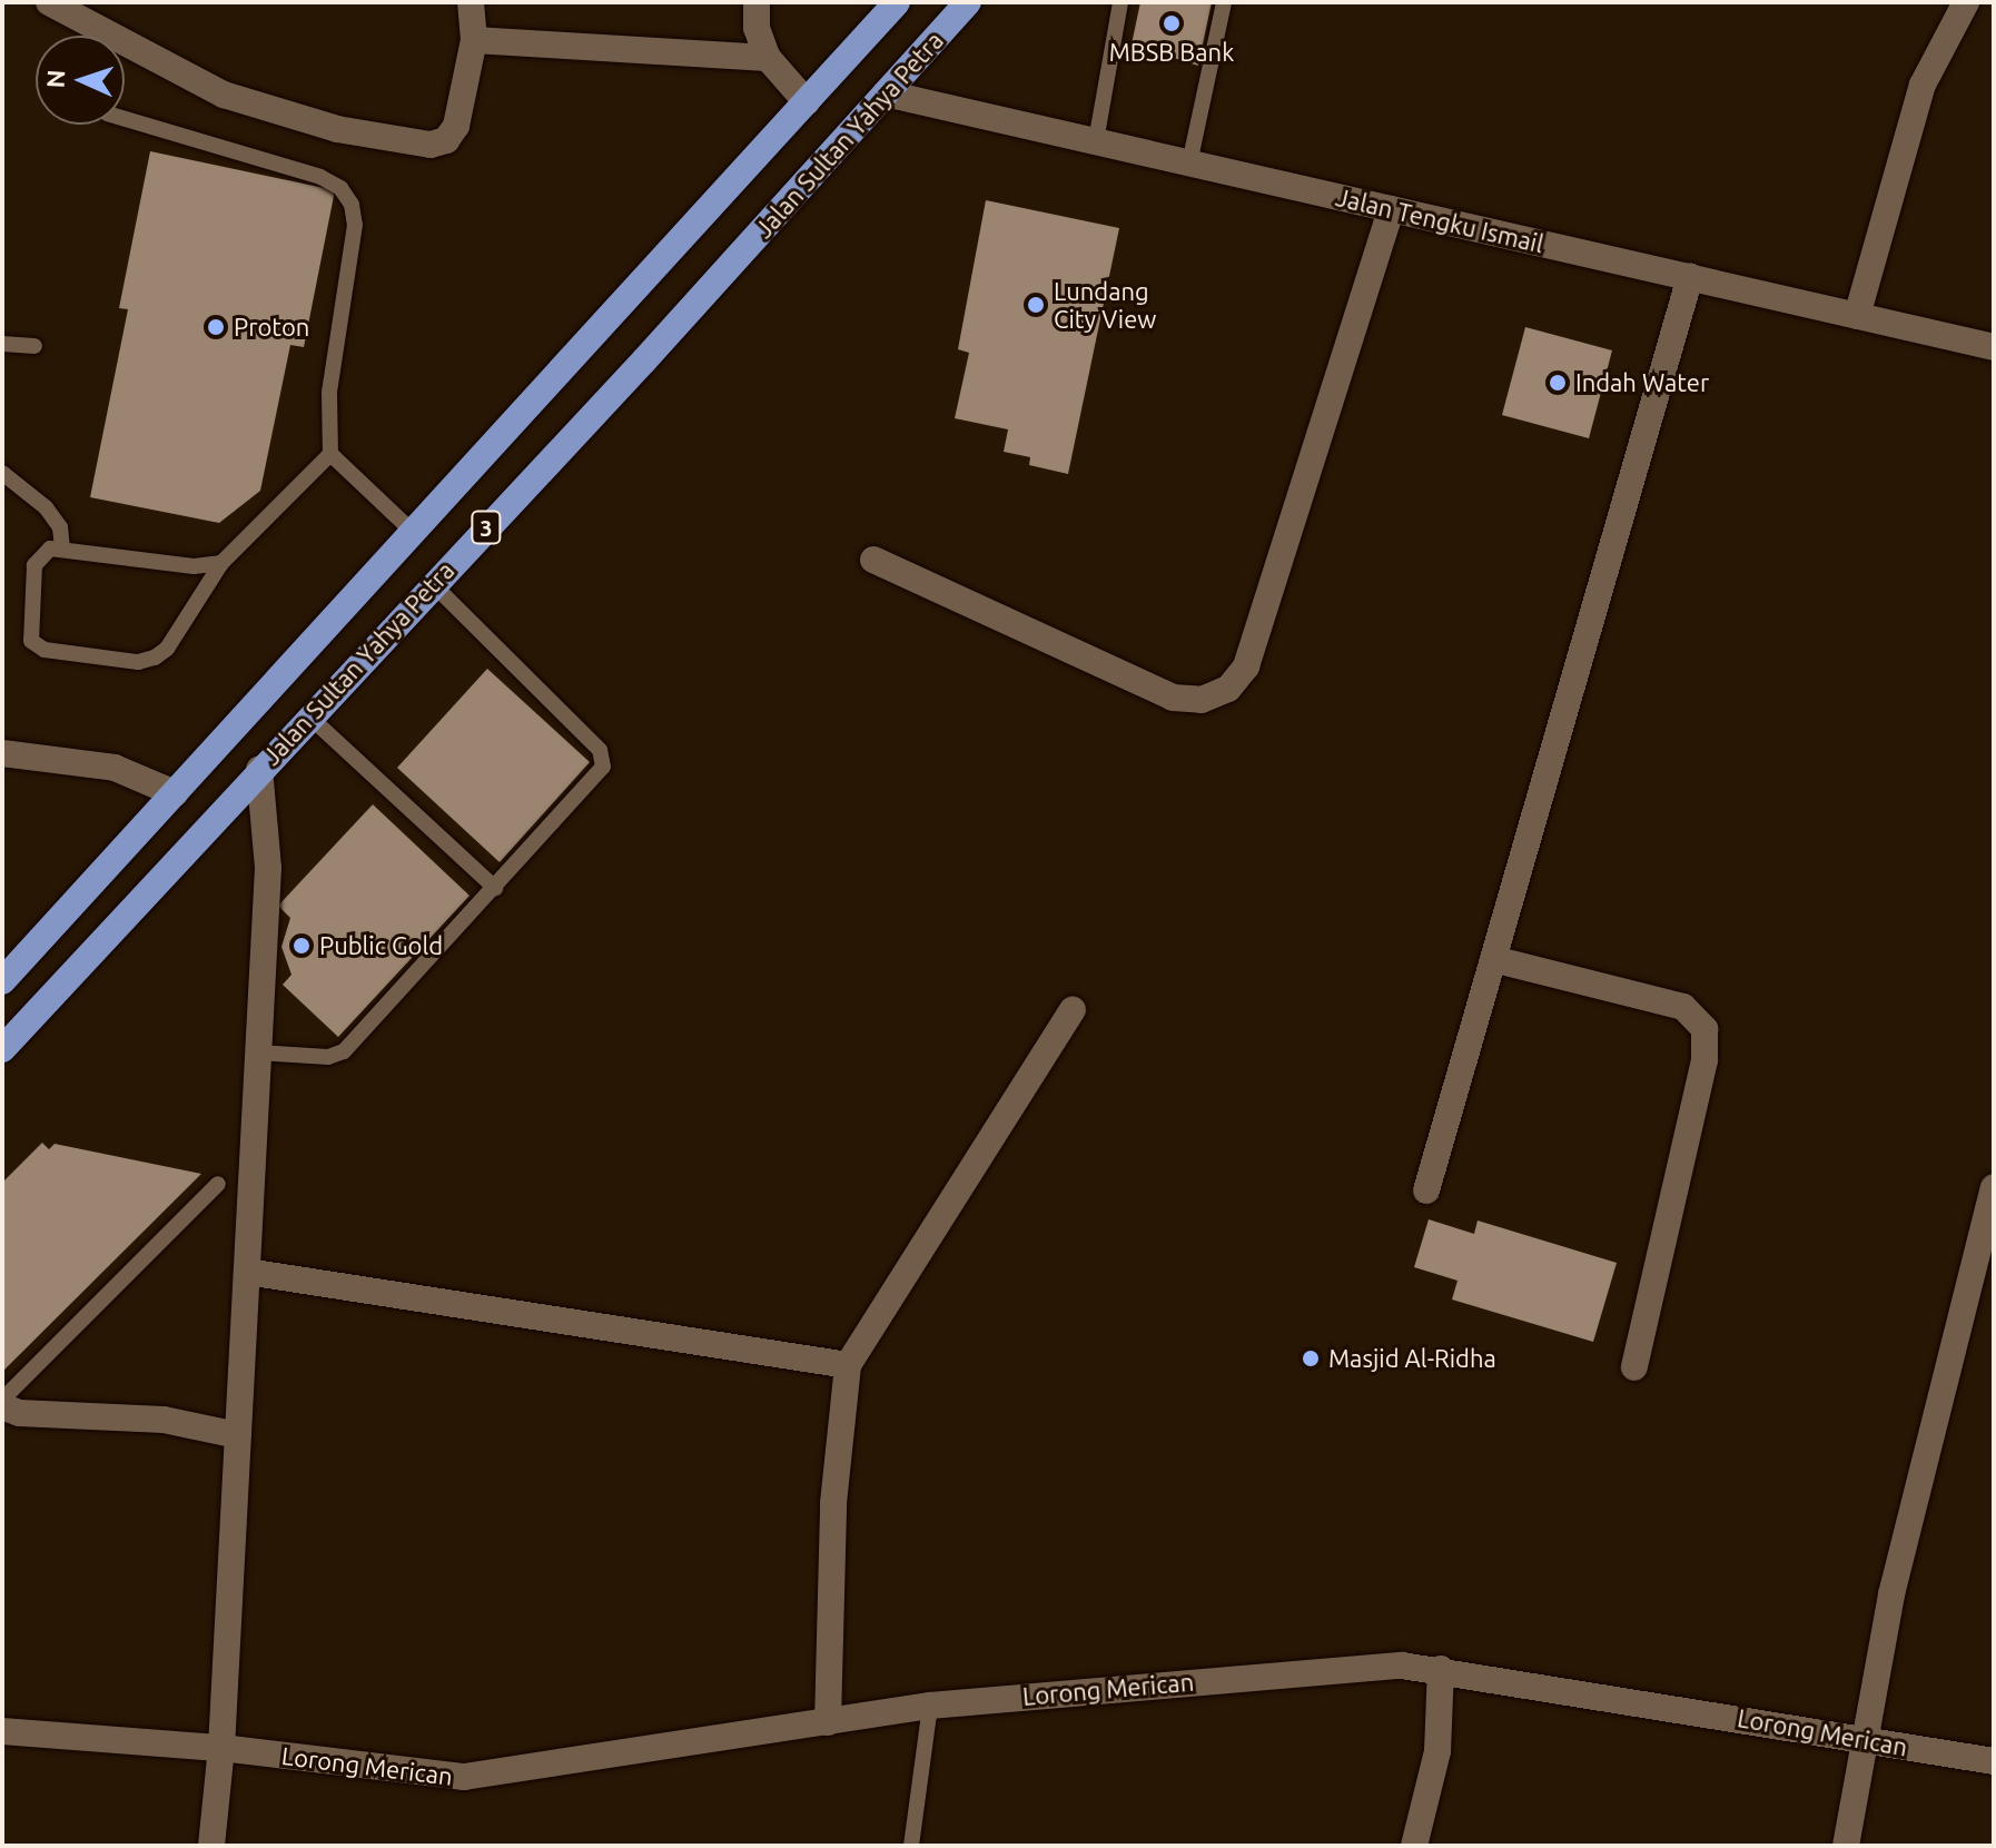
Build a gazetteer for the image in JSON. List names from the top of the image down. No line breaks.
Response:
{"streets":{"highway":["Jalan Sultan Yahya Petra","3"],"street":["Jalan Tengku Ismail","Lorong Merican"]},"crossings":[["Jalan Sultan Yahya Petra","Jalan Tengku Ismail"]],"places":["MBSB Bank","Lundang City View","Proton","Indah Water","Public Gold","Masjid Al-Ridha"],"north":"left"}
